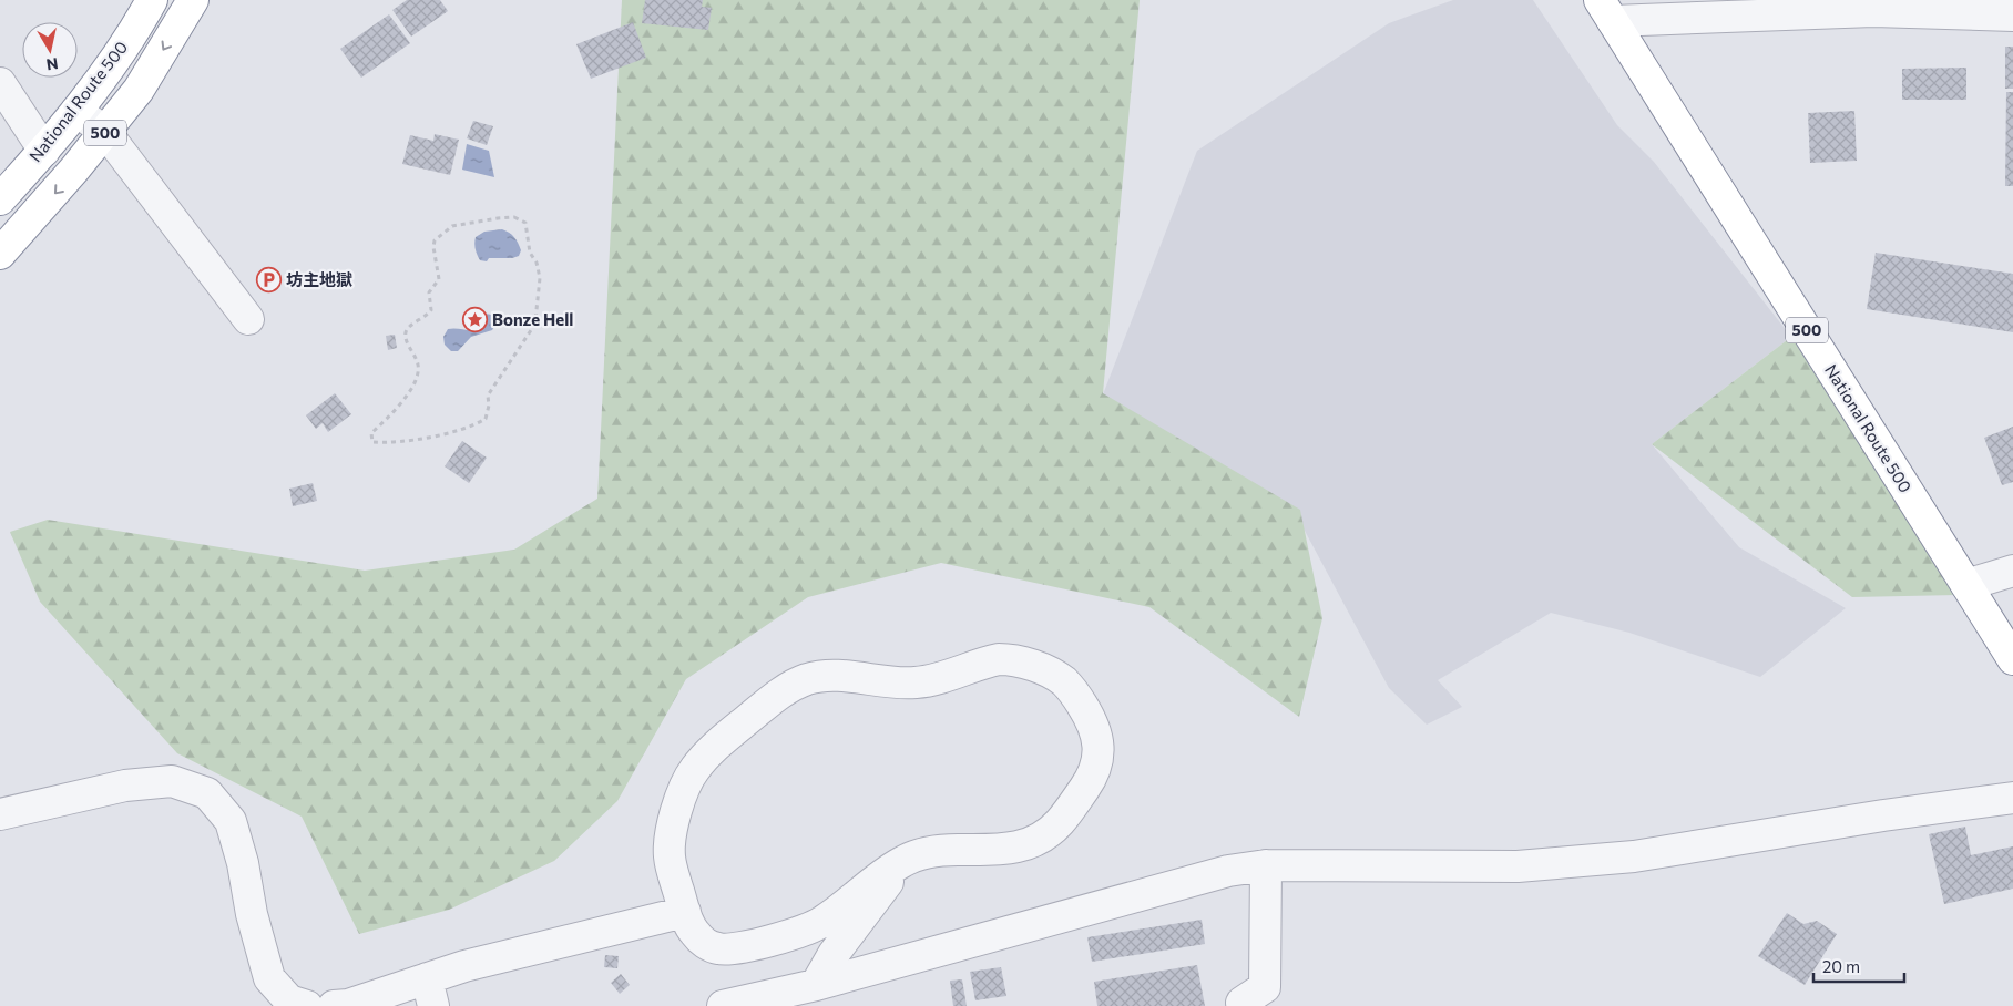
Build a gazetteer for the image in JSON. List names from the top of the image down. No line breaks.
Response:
{"streets":{"highway":["National Route 500","500"]},"places":{"parking":["坊主地獄"],"place":["Bonze Hell"]},"scale_bar":"20 m","north":"bottom"}
